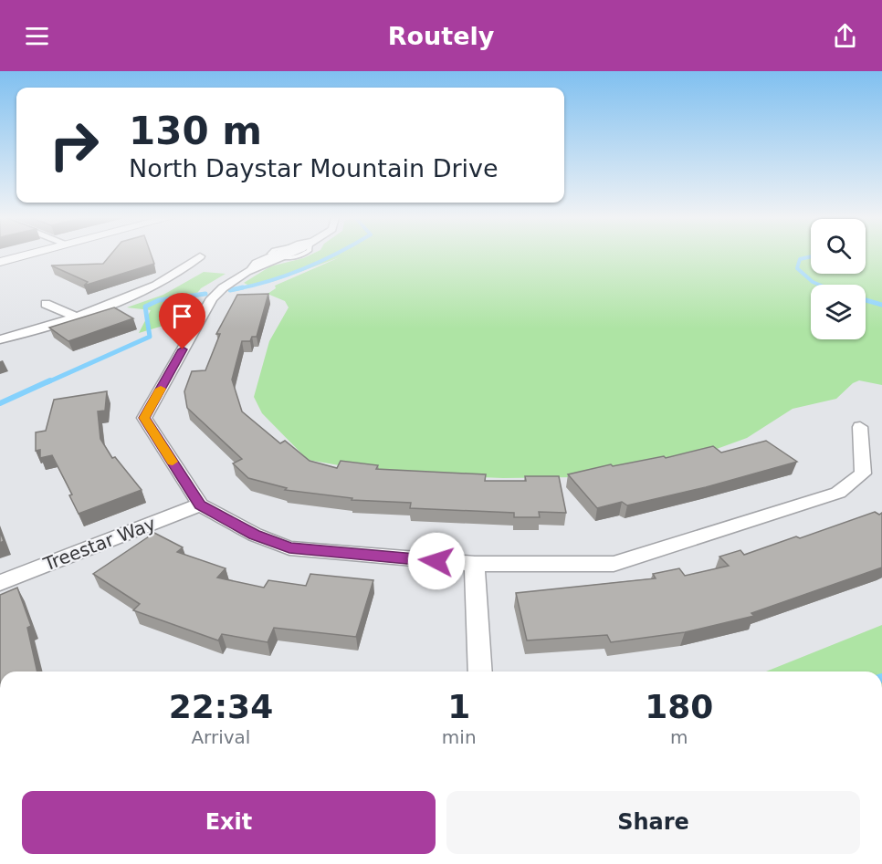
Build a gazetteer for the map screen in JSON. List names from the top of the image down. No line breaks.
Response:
{"streets":{"street":["Treestar Way"]},"page":{"header":"Routely","turn":["130 m","North Daystar Mountain Drive"],"eta":["22:34","Arrival","1","min","180","m"],"buttons":["Exit","Share"]}}
